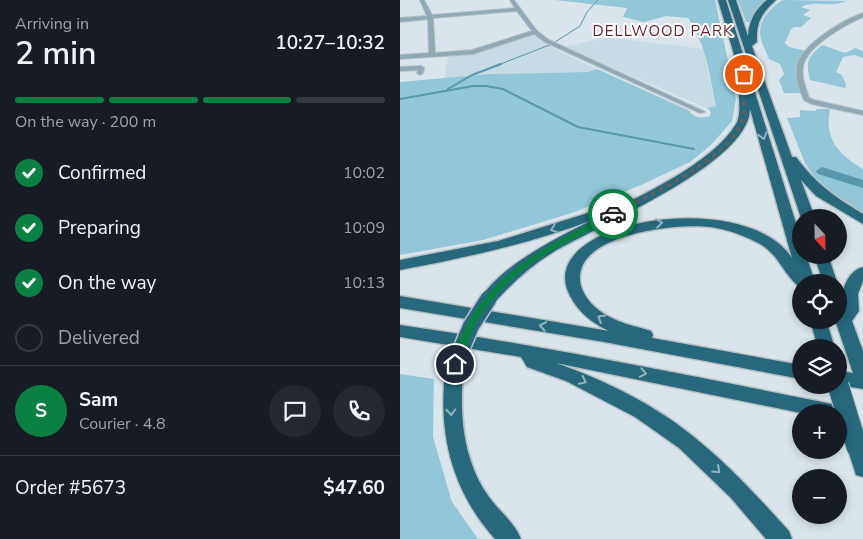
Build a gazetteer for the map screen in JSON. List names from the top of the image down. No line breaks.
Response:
{"districts":["DELLWOOD PARK"],"north":"bottom","page":{"heading":["2 min","Arriving in","10:27–10:32"],"panel":["Sam","Courier · 4.8","Order #5673","$47.60"],"bar":"On the way · 200 m","list":[["Confirmed","10:02"],["Preparing","10:09"],["On the way","10:13"],"Delivered"],"map_buttons":["+","−"],"round":"S"}}
